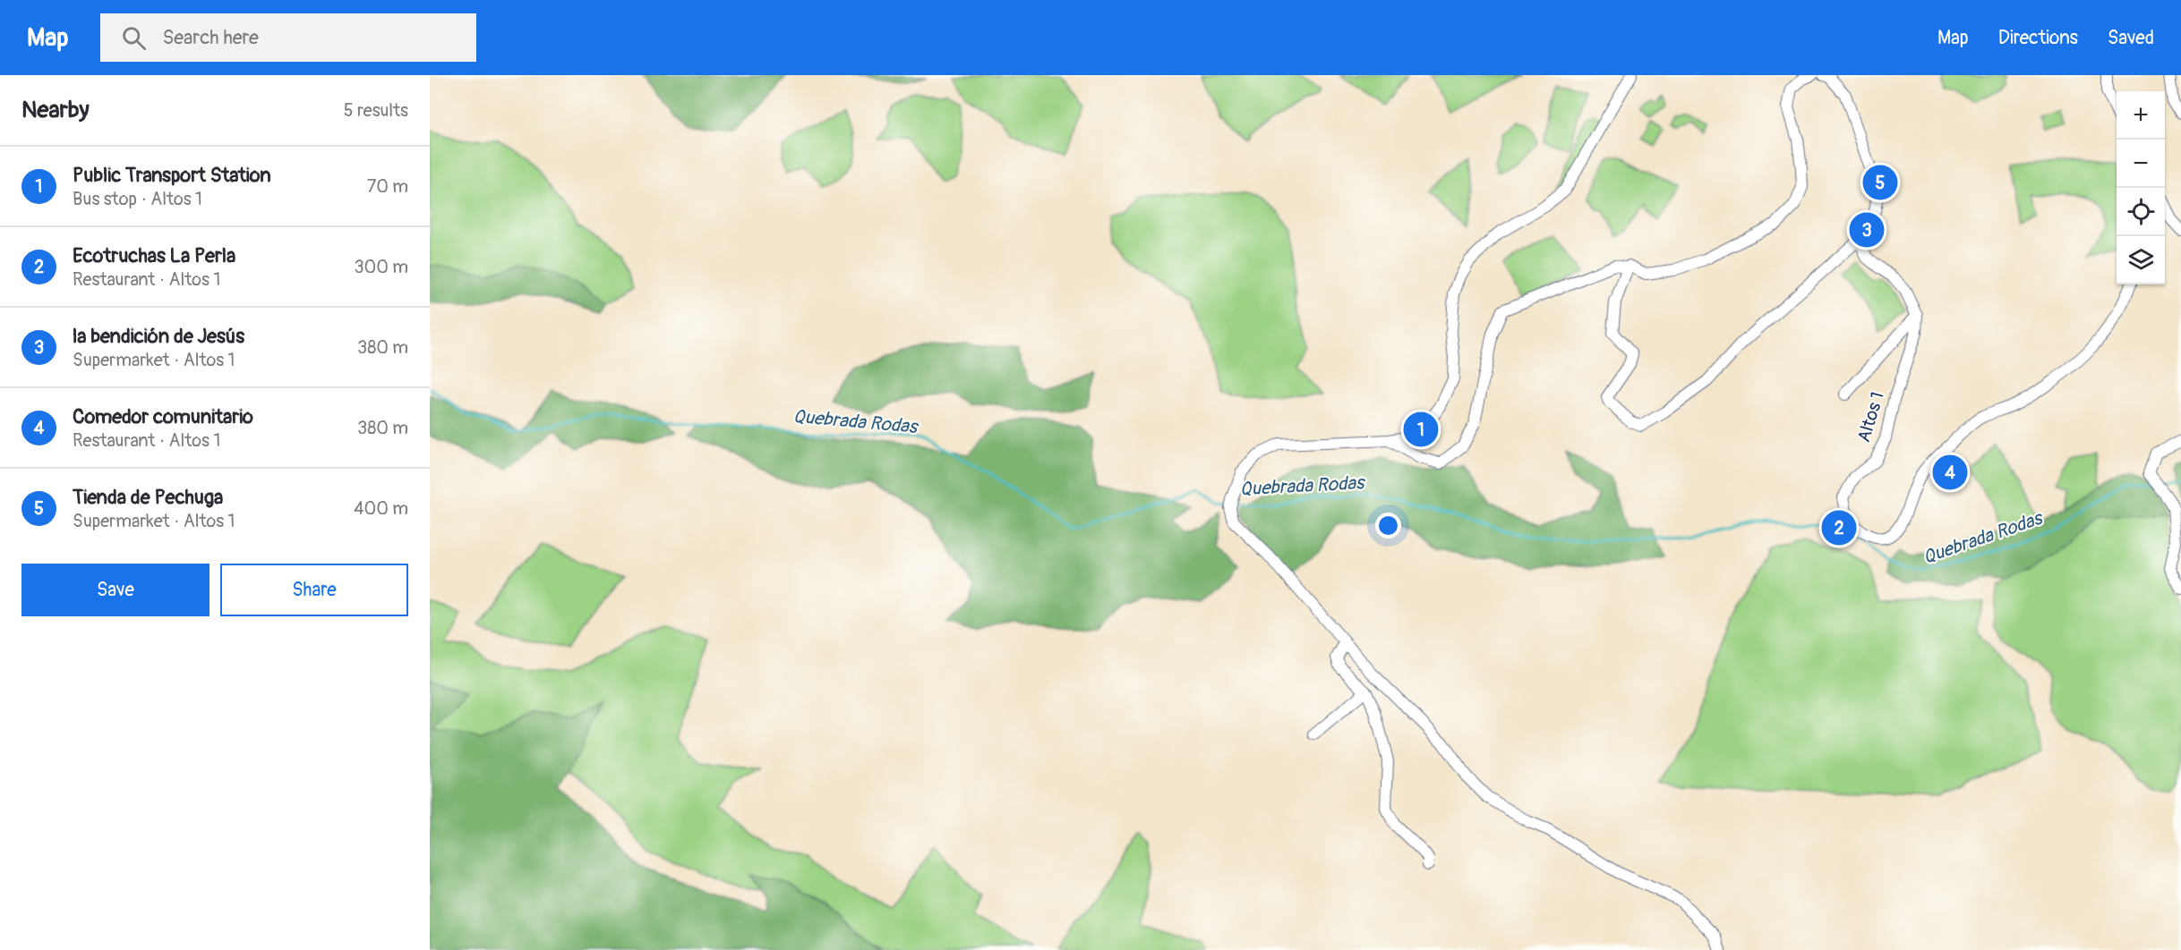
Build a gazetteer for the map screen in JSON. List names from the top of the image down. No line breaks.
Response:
{"streets":{"street":["Altos 1"]},"water":["Quebrada Rodas"],"page":{"header":"Map","search":"Search here","nav":["Map","Directions","Saved"],"heading":["Nearby","5 results"],"map_buttons":["+","−"],"list":[{"mark":"1","name":"Public Transport Station","note":"Bus stop · Altos 1","value":"70 m"},{"mark":"2","name":"Ecotruchas La Perla","note":"Restaurant · Altos 1","value":"300 m"},{"mark":"3","name":"la bendición de Jesús","note":"Supermarket · Altos 1","value":"380 m"},{"mark":"4","name":"Comedor comunitario","note":"Restaurant · Altos 1","value":"380 m"},{"mark":"5","name":"Tienda de Pechuga","note":"Supermarket · Altos 1","value":"400 m"}],"pins":["5","3","1","4","2"],"buttons":["Save","Share"]}}
